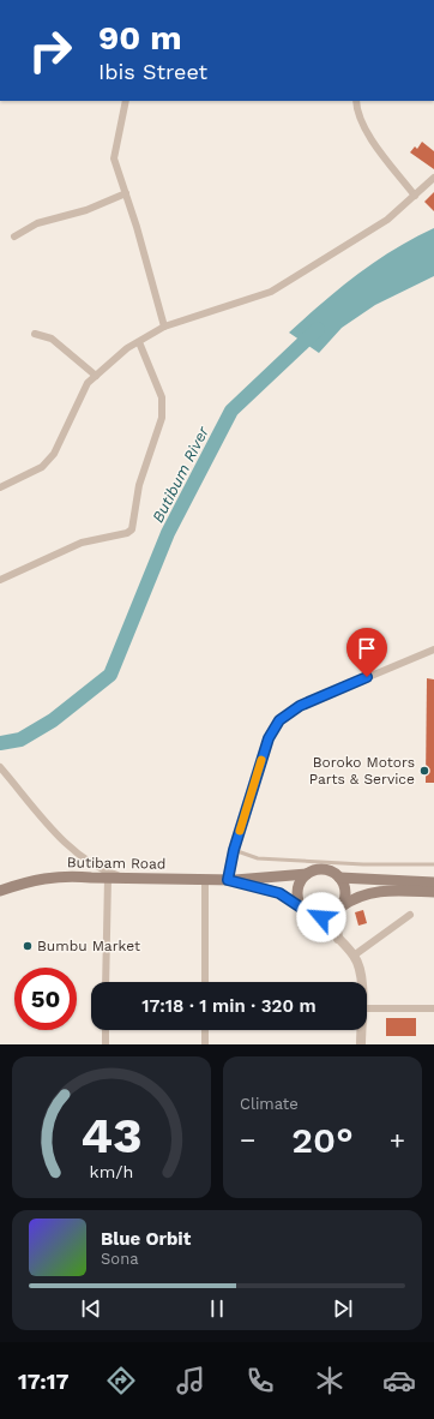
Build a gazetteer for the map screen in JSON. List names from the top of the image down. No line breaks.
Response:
{"streets":{"main road":["Butibam Road"]},"water":["Butibum River"],"places":["Boroko Motors Parts & Service","Bumbu Market"],"page":{"turn":["90 m","Ibis Street"],"limit":"50","trip":"17:18 · 1 min · 320 m","tile":"Climate","heat":["−","20°","+"],"song":["Blue Orbit","Sona"],"tabs":"17:17","gauge":["43","km/h"]}}
